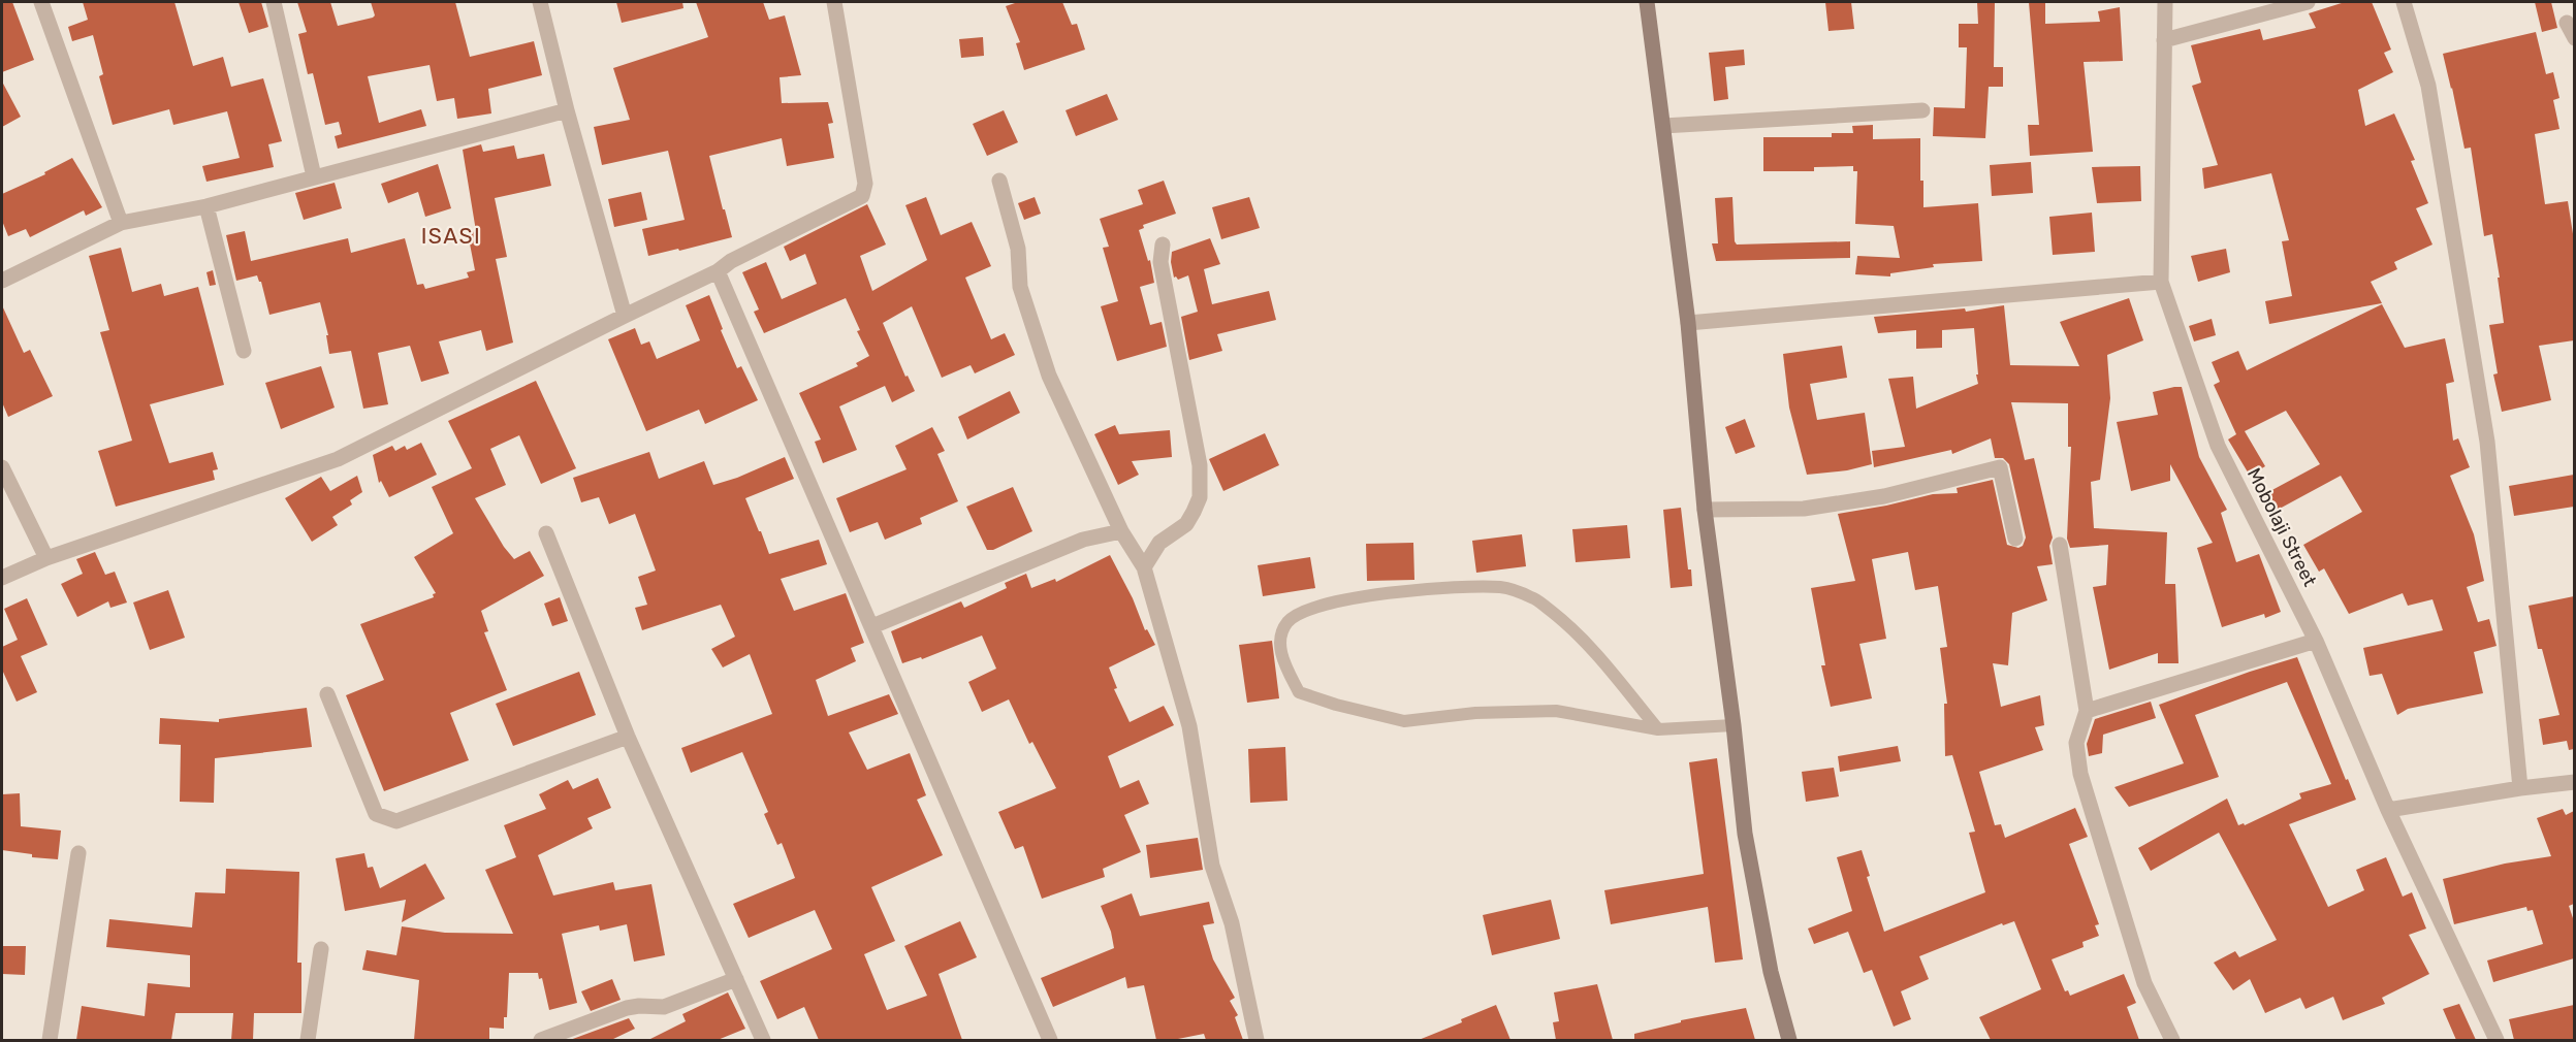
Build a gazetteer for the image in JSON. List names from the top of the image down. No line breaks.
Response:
{"streets":{"street":["Mobolaji Street"]},"districts":["ISASI"]}
